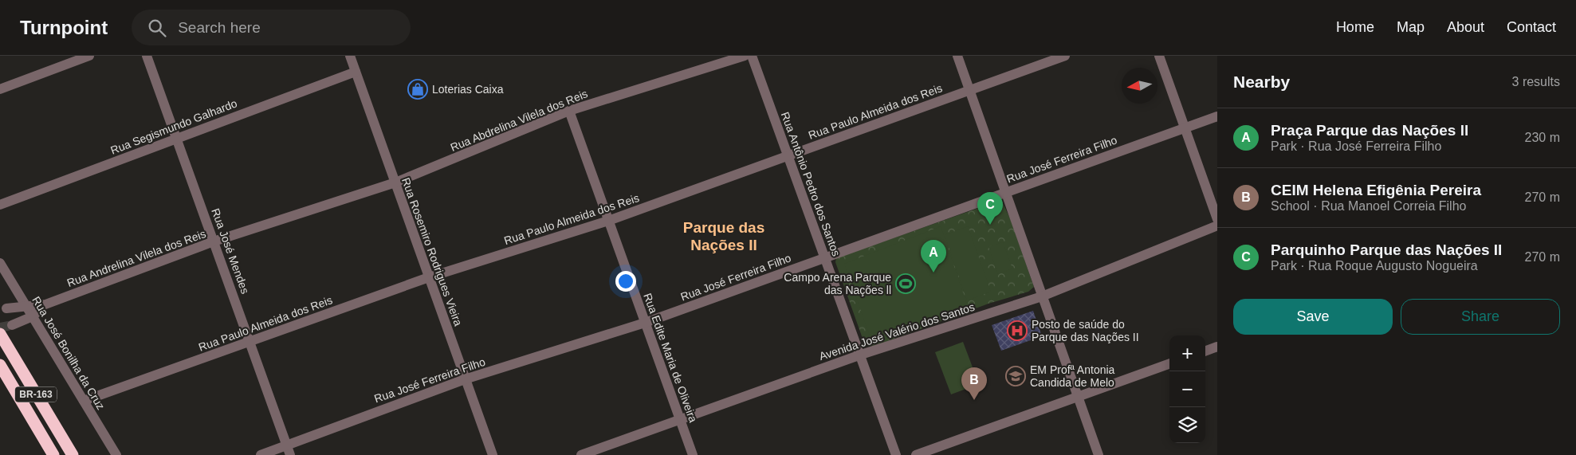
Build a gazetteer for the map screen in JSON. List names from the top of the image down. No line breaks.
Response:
{"streets":{"highway":["BR-163"],"street":["Rua Paulo Almeida dos Reis","Rua Abdrelina Vilela dos Reis","Rua Segismundo Galhardo","Rua José Ferreira Filho","Rua Antônio Pedro dos Santos","Rua José Mendes","Rua Rosemiro Rodrigues Vieira","Rua Andrelina Vilela dos Reis","Avenida José Valério dos Santos","Rua José Bonilha da Cruz","Rua Edite Maria de Oliveira"]},"crossings":[["Rua Paulo Almeida dos Reis","Rua Antônio Pedro dos Santos"],["Rua Paulo Almeida dos Reis","Rua José Mendes"],["Rua Paulo Almeida dos Reis","Rua Rosemiro Rodrigues Vieira"],["Rua Paulo Almeida dos Reis","Rua José Bonilha da Cruz"],["Rua Paulo Almeida dos Reis","Rua Edite Maria de Oliveira"],["Rua Abdrelina Vilela dos Reis","Rua Rosemiro Rodrigues Vieira"],["Rua Abdrelina Vilela dos Reis","Rua Andrelina Vilela dos Reis"],["Rua Abdrelina Vilela dos Reis","Rua Edite Maria de Oliveira"],["Rua Segismundo Galhardo","Rua José Mendes"],["Rua Segismundo Galhardo","Rua Rosemiro Rodrigues Vieira"],["Rua José Ferreira Filho","Rua Antônio Pedro dos Santos"],["Rua José Ferreira Filho","Rua José Mendes"],["Rua José Ferreira Filho","Rua Rosemiro Rodrigues Vieira"],["Rua José Ferreira Filho","Rua Edite Maria de Oliveira"],["Rua Antônio Pedro dos Santos","Avenida José Valério dos Santos"],["Rua José Mendes","Rua Andrelina Vilela dos Reis"],["Rua Rosemiro Rodrigues Vieira","Rua Andrelina Vilela dos Reis"],["Avenida José Valério dos Santos","Rua Edite Maria de Oliveira"]],"districts":["Parque das Nações II"],"places":{"shop":["Loterias Caixa"],"sports":["Campo Arena Parque das Nações ll"],"hospital":["Posto de saúde do Parque das Nações II"],"school or university":["EM Profª Antonia Candida de Melo"]},"north":"left","page":{"header":"Turnpoint","search":"Search here","nav":["Home","Map","About","Contact"],"heading":["Nearby","3 results"],"list":[{"mark":"A","name":"Praça Parque das Nações ll","note":"Park · Rua José Ferreira Filho","value":"230 m"},{"mark":"B","name":"CEIM Helena Efigênia Pereira","note":"School · Rua Manoel Correia Filho","value":"270 m"},{"mark":"C","name":"Parquinho Parque das Nações II","note":"Park · Rua Roque Augusto Nogueira","value":"270 m"}],"pins":["C","A","B"],"buttons":["Save","Share"],"map_buttons":["+","−"]}}
